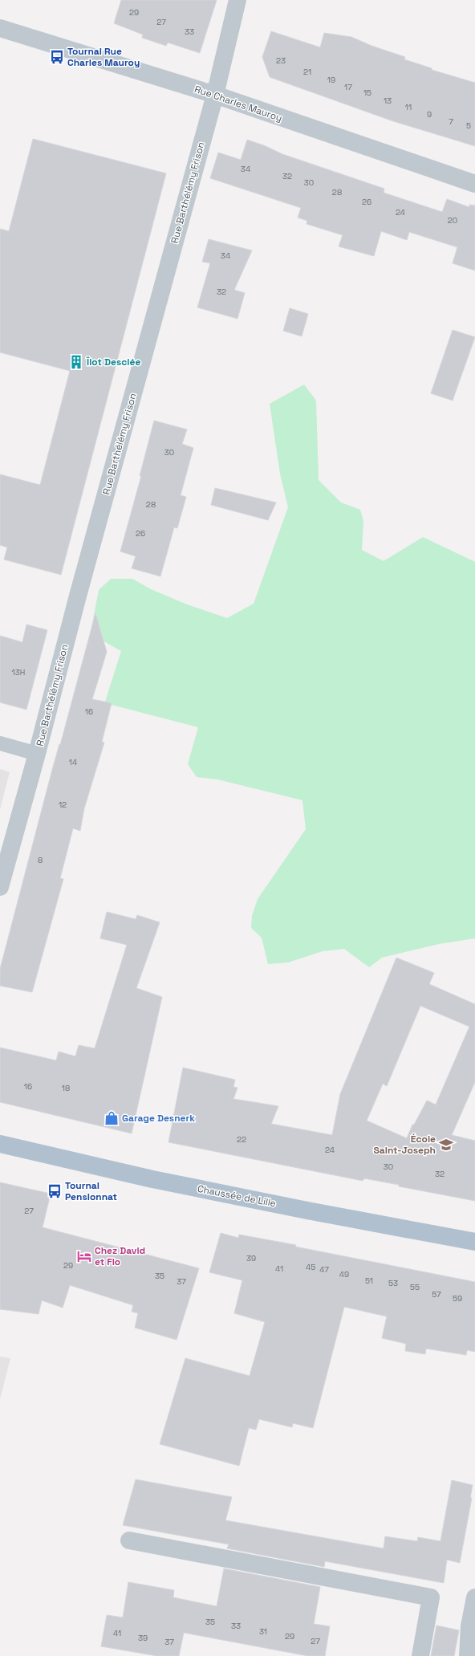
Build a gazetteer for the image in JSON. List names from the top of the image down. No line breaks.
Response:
{"streets":{"main road":["Chaussée de Lille"],"street":["Rue Charles Mauroy","Rue Barthélémy Frison"]},"crossings":[["Rue Charles Mauroy","Rue Barthélémy Frison"]],"places":{"bus stop":["Tournai Rue Charles Mauroy","Tournai Pensionnat"],"building":["Îlot Desclée"],"shop":["Garage Desnerk"],"school or university":["École Saint-Joseph"],"hotel":["Chez David et Flo"]},"house_numbers":["29","27","33","23","21","19","17","15","13","11","9","7","5","34","32","30","28","26","24","20","34","32","30","28","26","13H","16","14","12","8","16","18","22","24","30","32","27","39","29","45","41","47","49","35","51","37","53","55","57","59","35","33","31","41","29","39","27","37"]}
